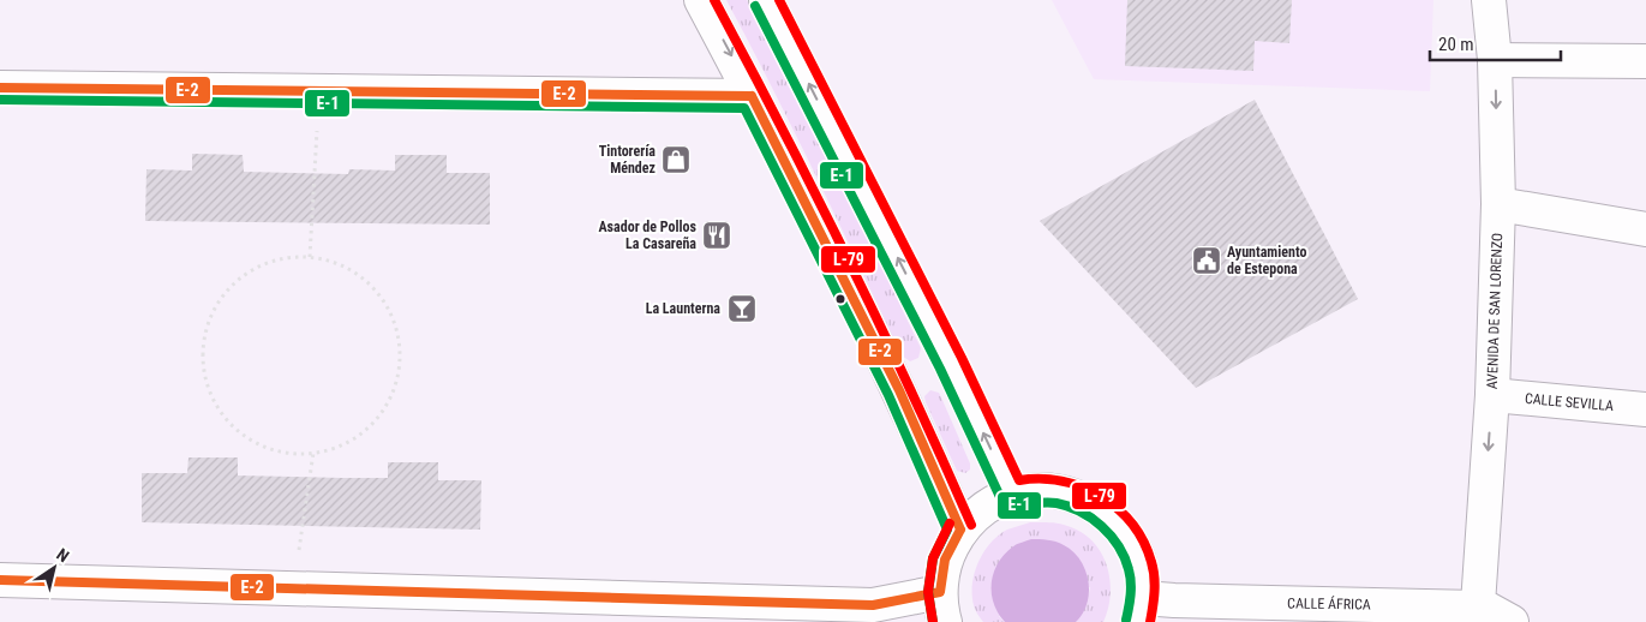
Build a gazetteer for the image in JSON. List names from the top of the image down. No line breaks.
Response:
{"streets":{"street":["AVENIDA DE SAN LORENZO","CALLE SEVILLA","CALLE ÁFRICA"]},"crossings":[["AVENIDA DE SAN LORENZO","CALLE SEVILLA"],["AVENIDA DE SAN LORENZO","CALLE ÁFRICA"]],"one_way":["AVENIDA DE SAN LORENZO"],"places":{"shop":["Tintorería Méndez"],"restaurant":["Asador de Pollos La Casareña"],"public building":["Ayuntamiento de Estepona"],"bar":["La Launterna"]},"lines":["transit line L-79","transit line E-1","transit line E-2"],"scale_bar":"20 m","north":"top right"}
